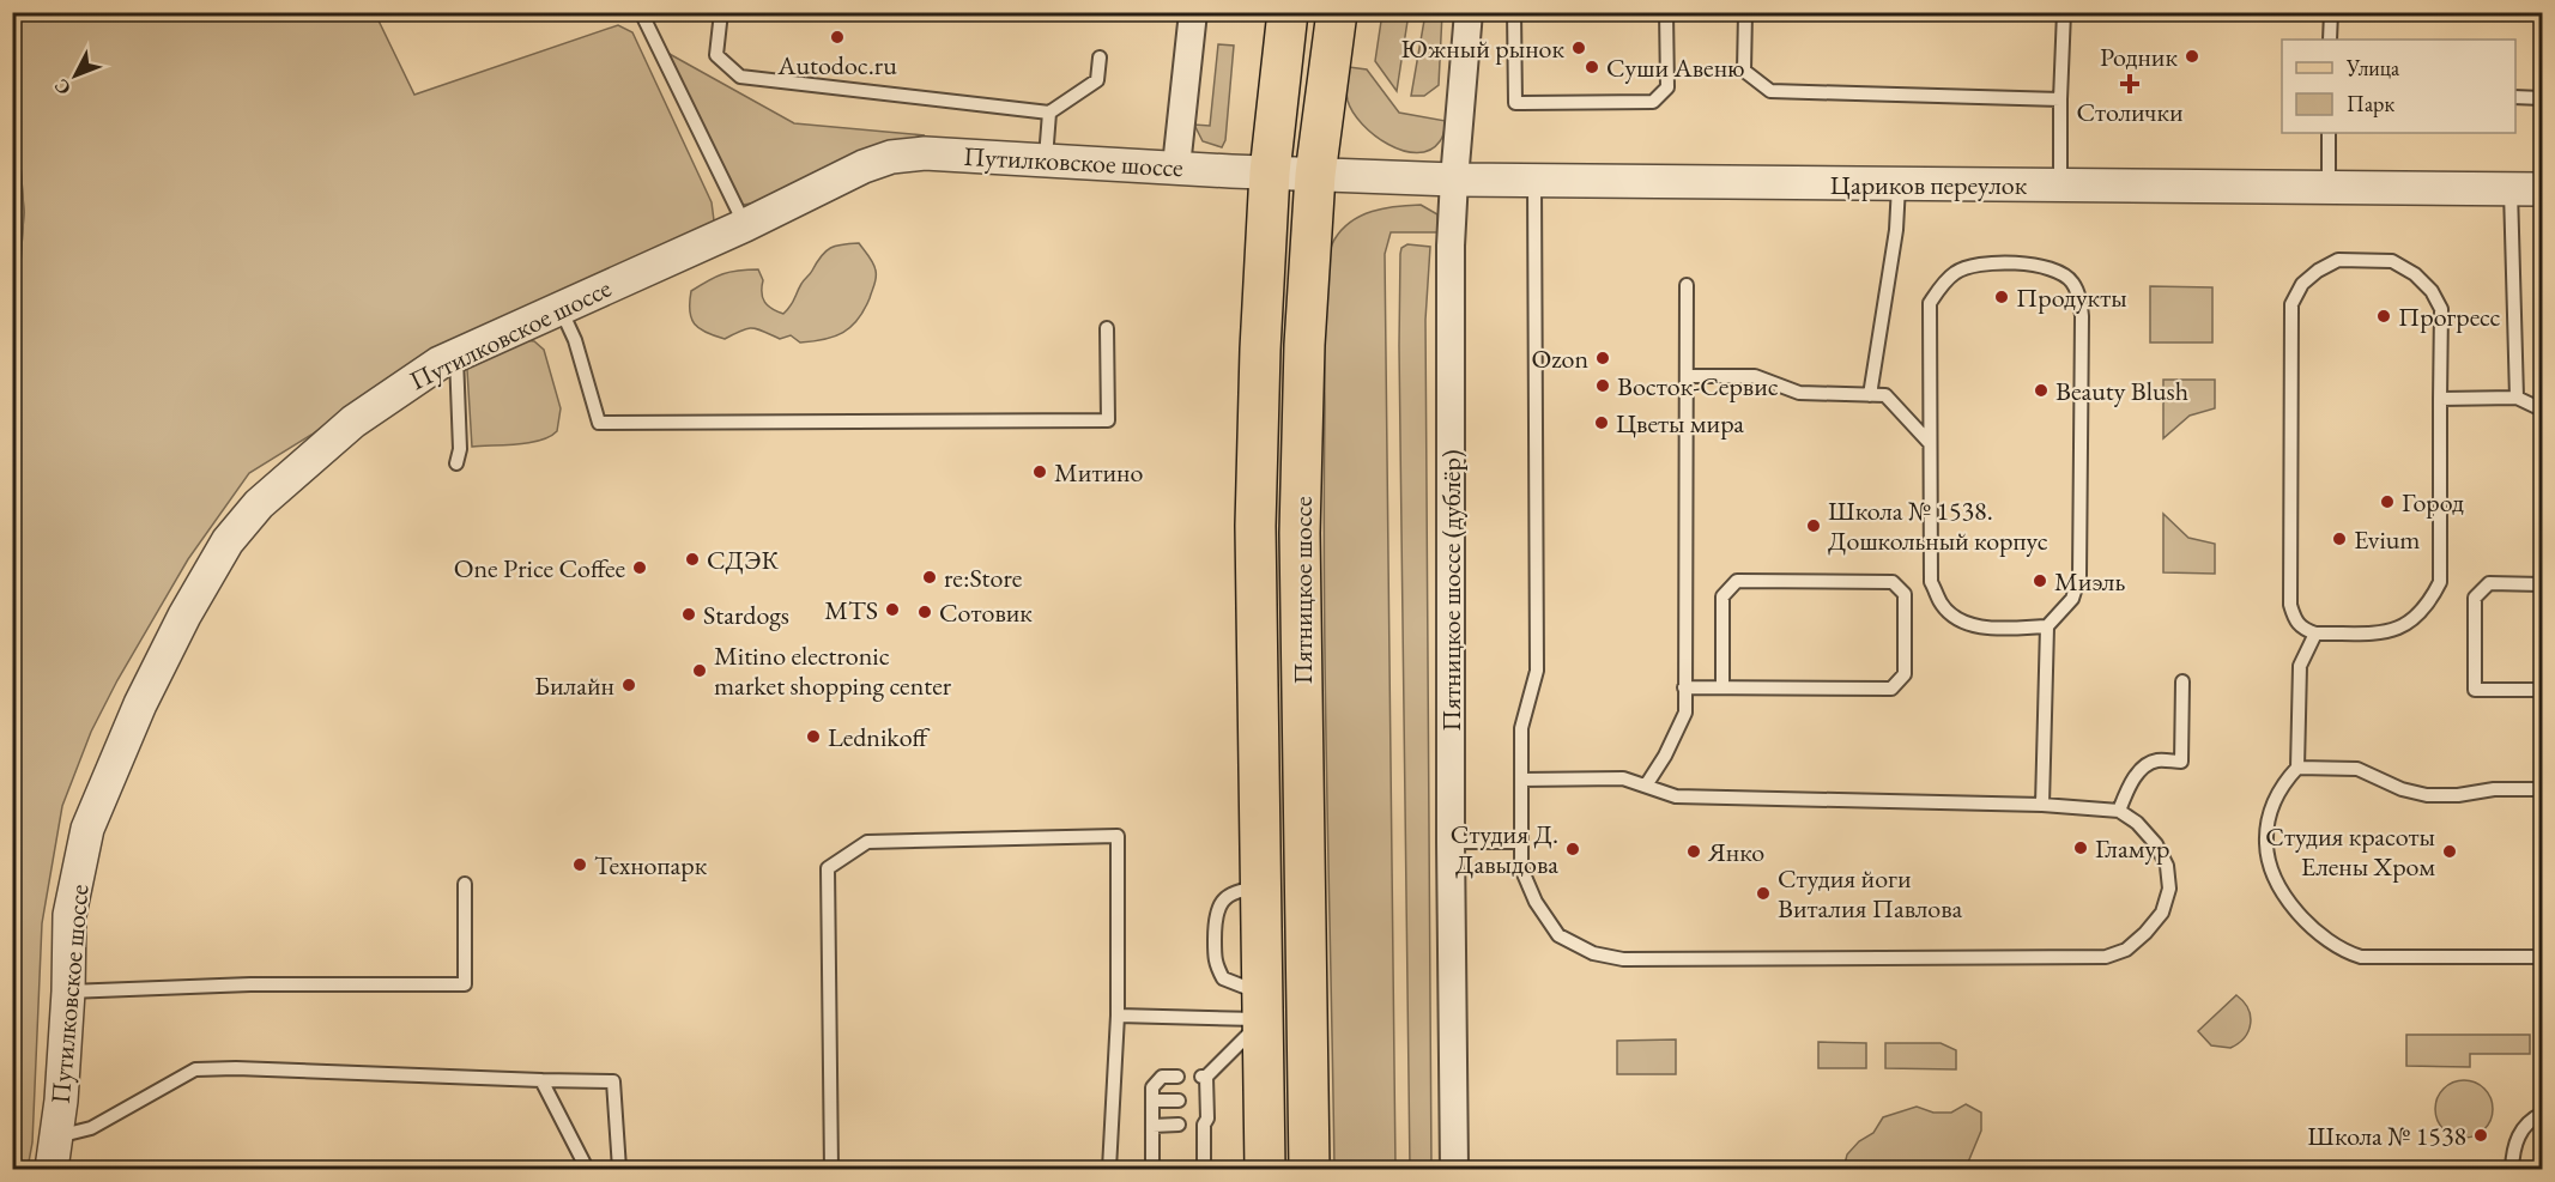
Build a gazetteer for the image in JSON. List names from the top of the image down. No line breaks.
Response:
{"streets":{"main road":["Пятницкое шоссе"],"street":["Путилковское шоссе","Цариков переулок","Пятницкое шоссе (дублёр)"]},"crossings":[["Путилковское шоссе","Цариков переулок"],["Путилковское шоссе","Пятницкое шоссе"],["Цариков переулок","Пятницкое шоссе"],["Цариков переулок","Пятницкое шоссе (дублёр)"]],"places":{"other":["Autodoc.ru","Южный рынок","Родник","Суши Авеню","Продукты","Прогресс","Ozon","Восток-Сервис","Beauty Blush","Цветы мира","Митино","Город","Школа № 1538. Дошкольный корпус","Evium","СДЭК","One Price Coffee","re:Store","Миэль","MTS","Сотовик","Stardogs","Mitino electronic market shopping center","Билайн","Lednikoff","Гламур","Студия Д. Давыдова","Янко","Студия красоты Елены Хром","Технопарк","Студия йоги Виталия Павлова","Школа № 1538"],"health":["Столички"]},"legend":["Улица","Парк"],"north":"bottom left"}
